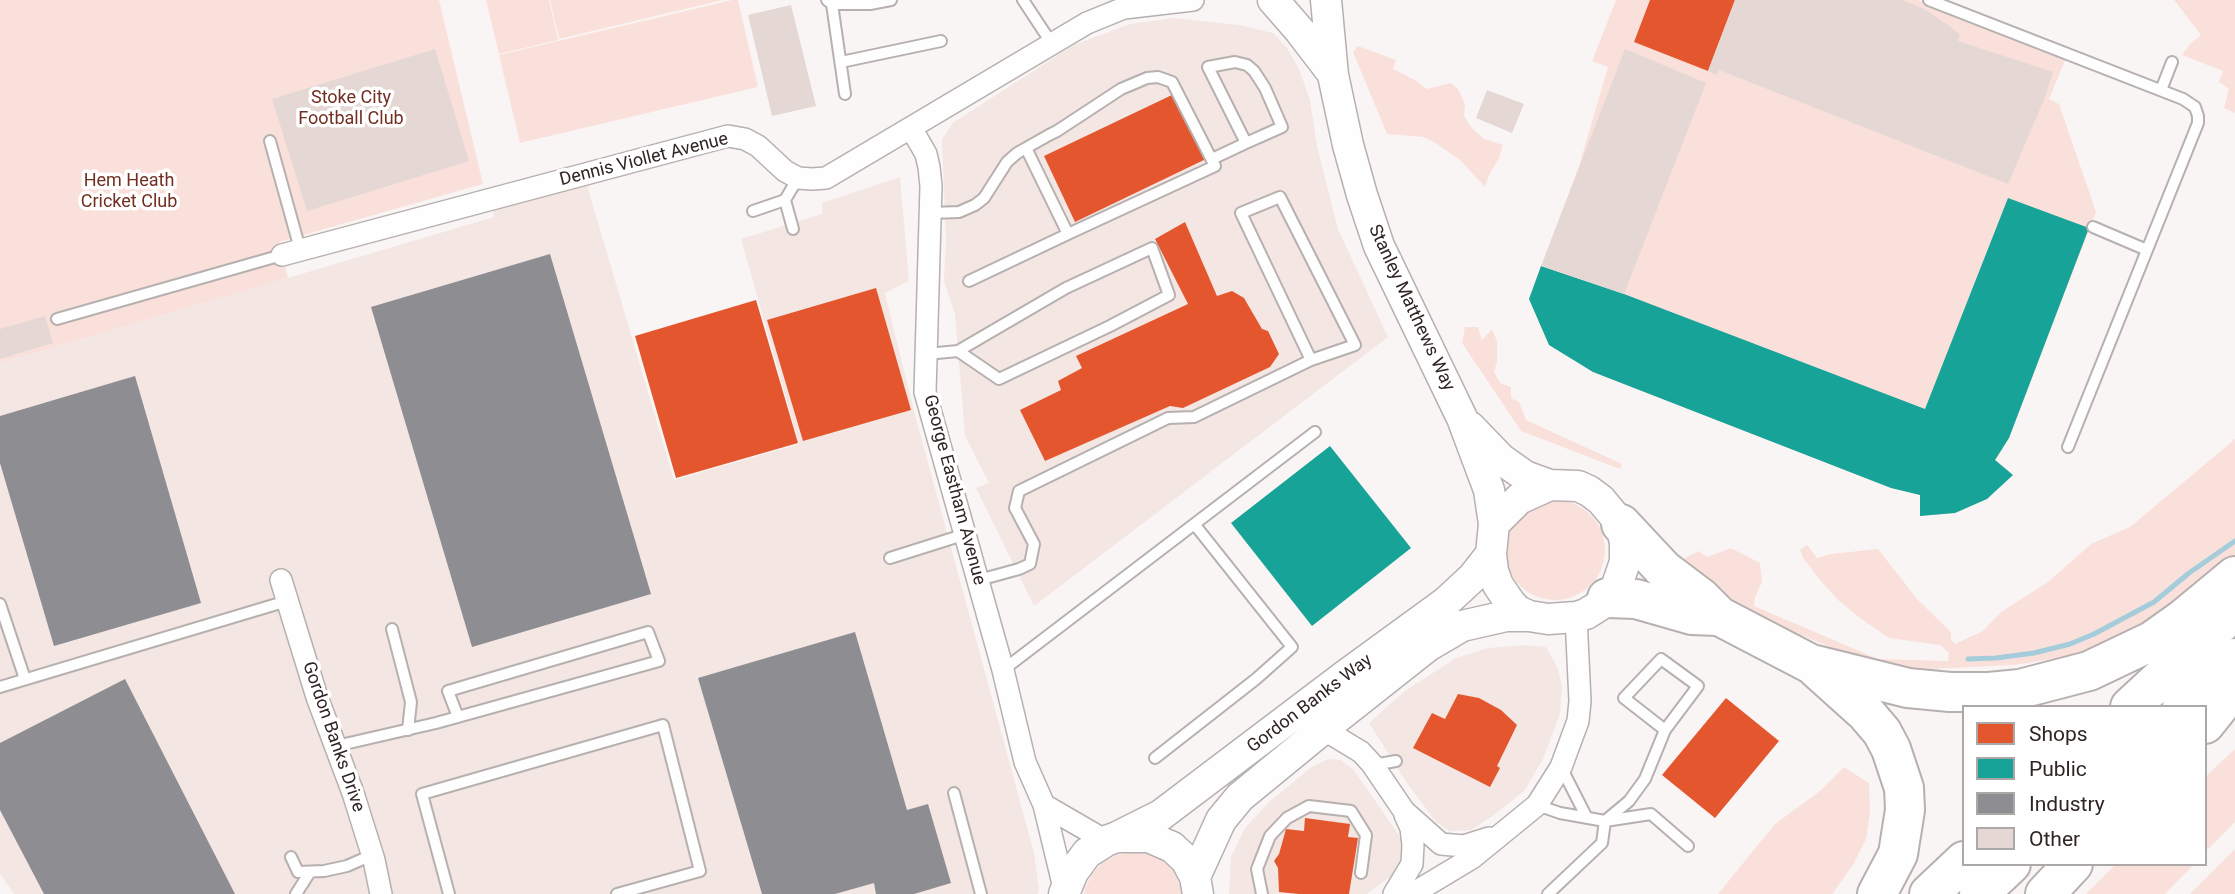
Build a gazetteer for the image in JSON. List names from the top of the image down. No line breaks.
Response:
{"streets":{"main road":["Stanley Matthews Way","Gordon Banks Way"],"street":["Dennis Viollet Avenue","George Eastham Avenue","Gordon Banks Drive"]},"crossings":[["Stanley Matthews Way","Gordon Banks Way"],["George Eastham Avenue","Gordon Banks Way"]],"parks":["Stoke City Football Club","Hem Heath Cricket Club"],"legend":["Shops","Public","Industry","Other"]}
